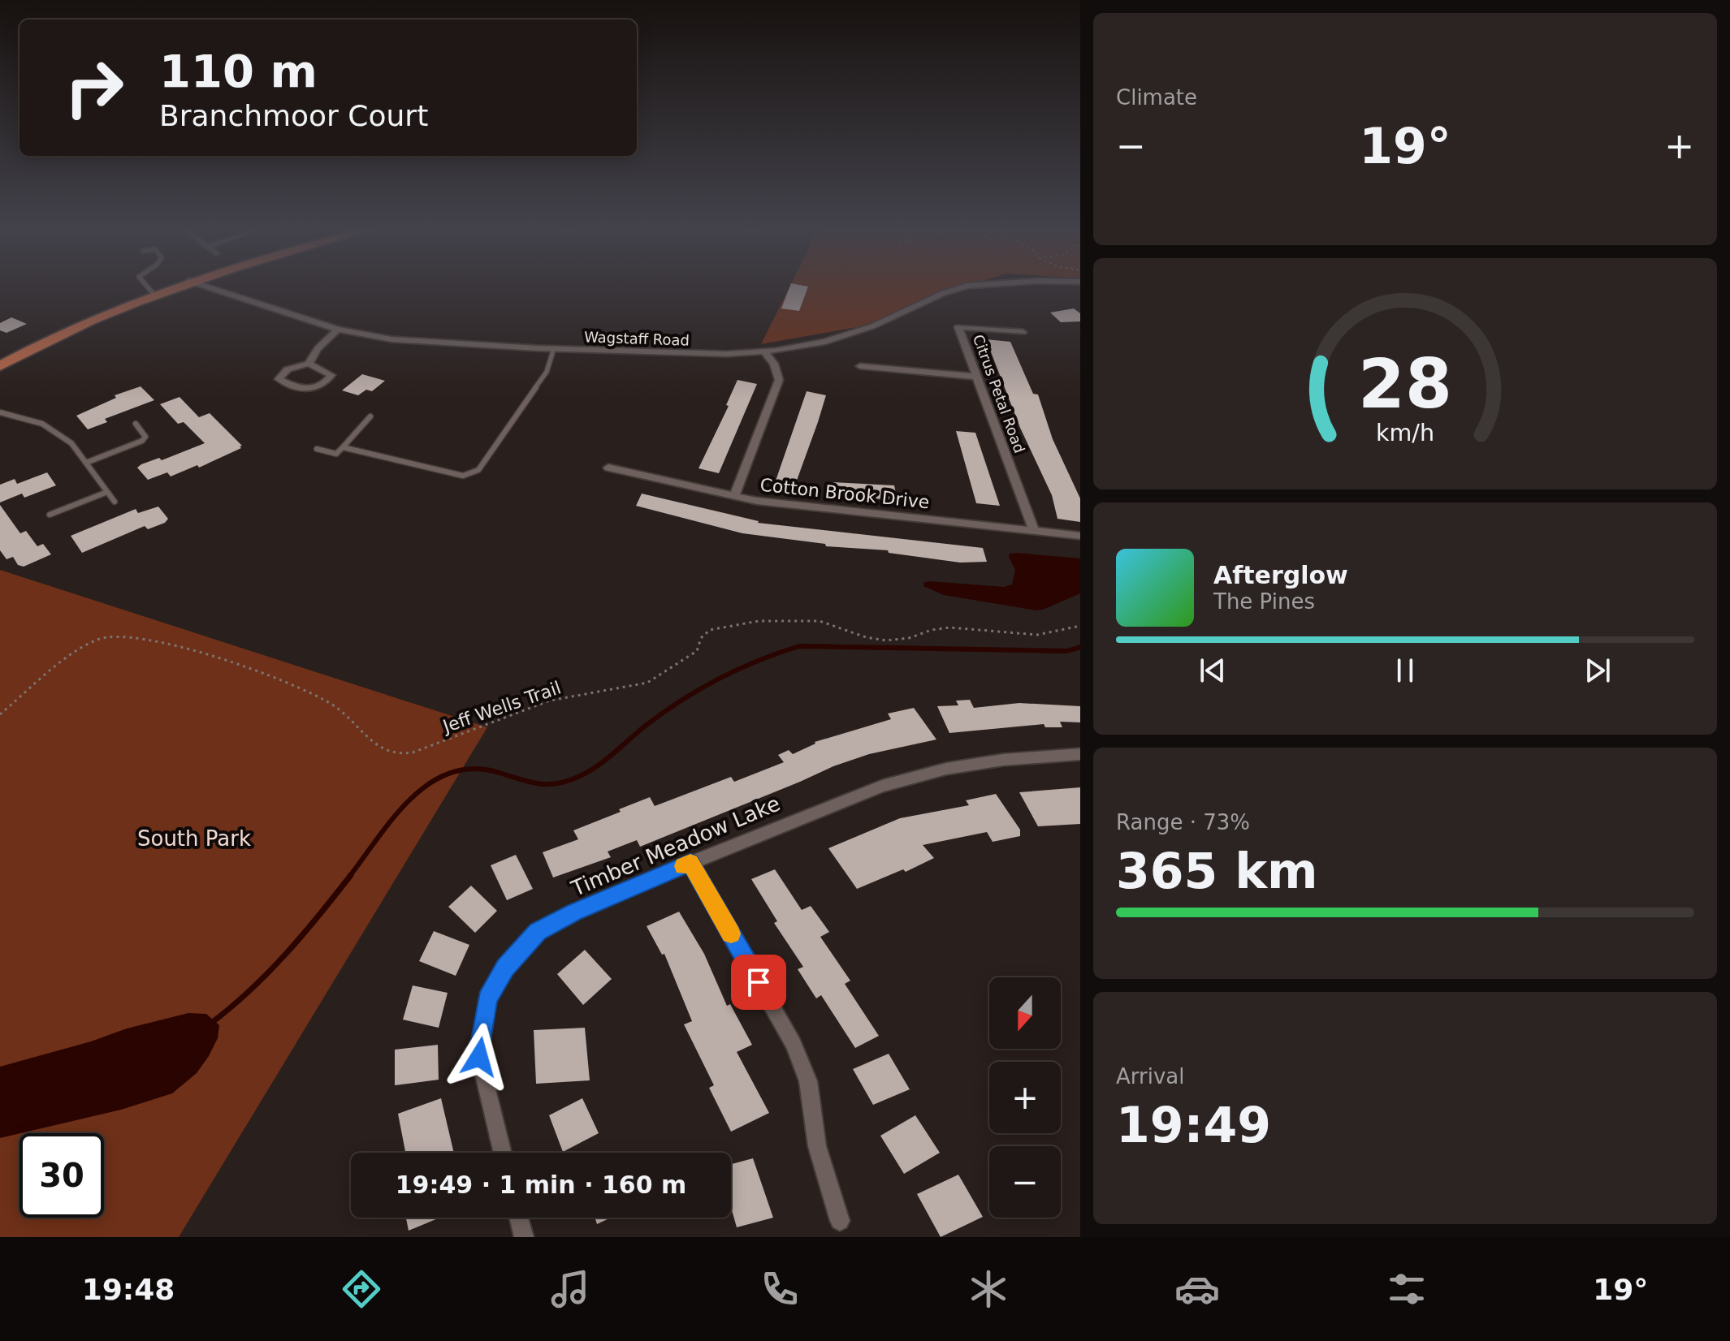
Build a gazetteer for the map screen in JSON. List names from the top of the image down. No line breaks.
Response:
{"streets":{"street":["Wagstaff Road","Citrus Petal Road","Cotton Brook Drive","Timber Meadow Lake"],"path":["Jeff Wells Trail"]},"crossings":[["Citrus Petal Road","Cotton Brook Drive"]],"parks":["South Park"],"north":"bottom","page":{"tile":["Climate",["Range · 73%","365 km"],["Arrival","19:49"]],"turn":["110 m","Branchmoor Court"],"heat":["−","19°","+"],"song":["Afterglow","The Pines"],"map_buttons":["+","−"],"limit":"30","trip":"19:49 · 1 min · 160 m","tabs":["19:48","19°"],"gauge":["28","km/h"]}}
